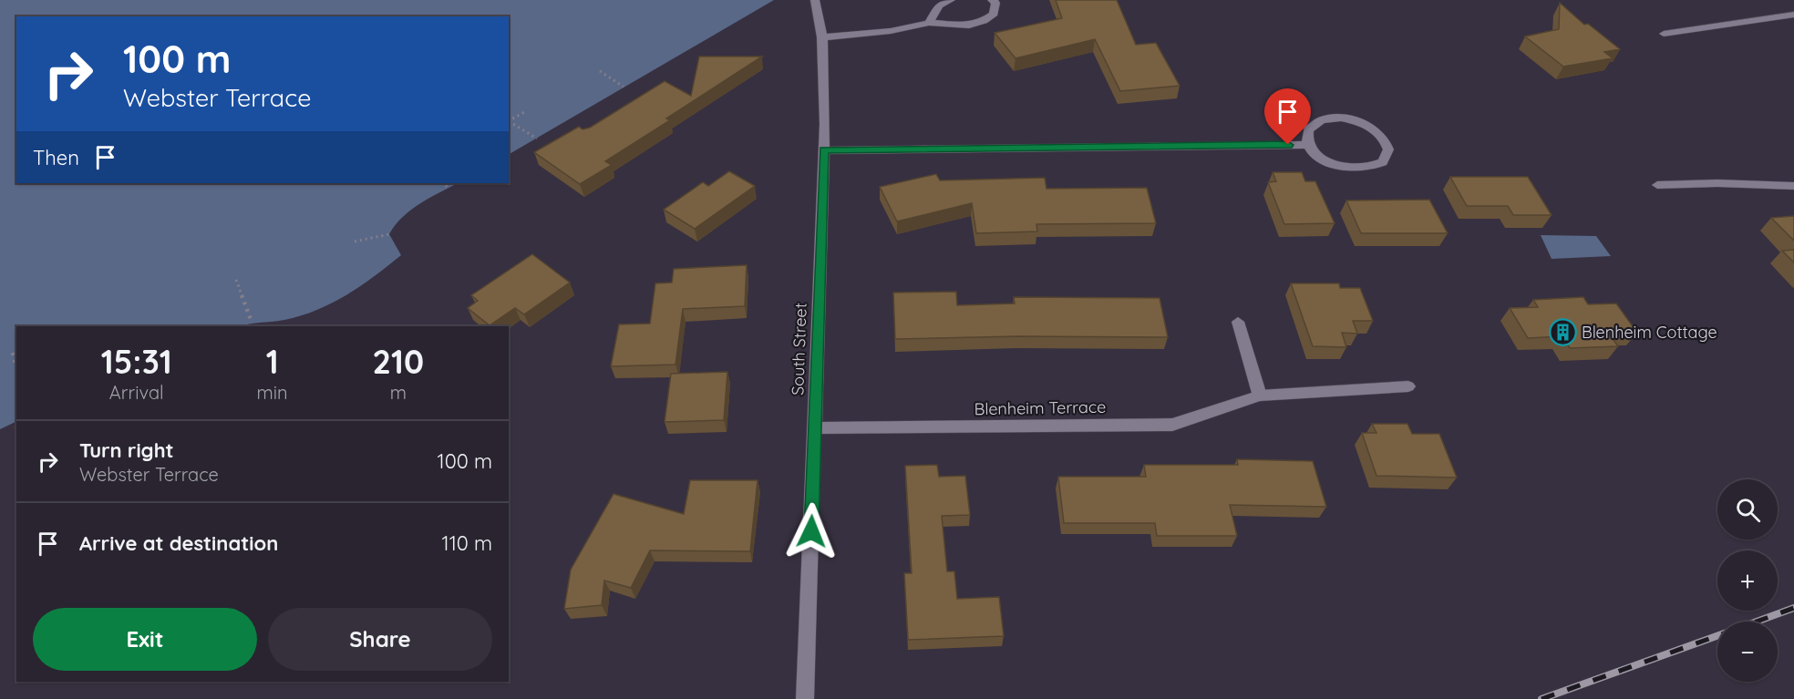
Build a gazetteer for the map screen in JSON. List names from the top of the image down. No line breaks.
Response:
{"streets":{"street":["South Street","Blenheim Terrace"]},"crossings":[["South Street","Blenheim Terrace"]],"places":{"building":["Blenheim Cottage"]},"page":{"turn":["100 m","Webster Terrace"],"then":"Then","eta":["15:31","Arrival","1","min","210","m"],"list":[{"name":"Turn right","note":"Webster Terrace","value":"100 m"},{"name":"Arrive at destination","value":"110 m"}],"map_buttons":["+","−"],"buttons":["Exit","Share"]}}
